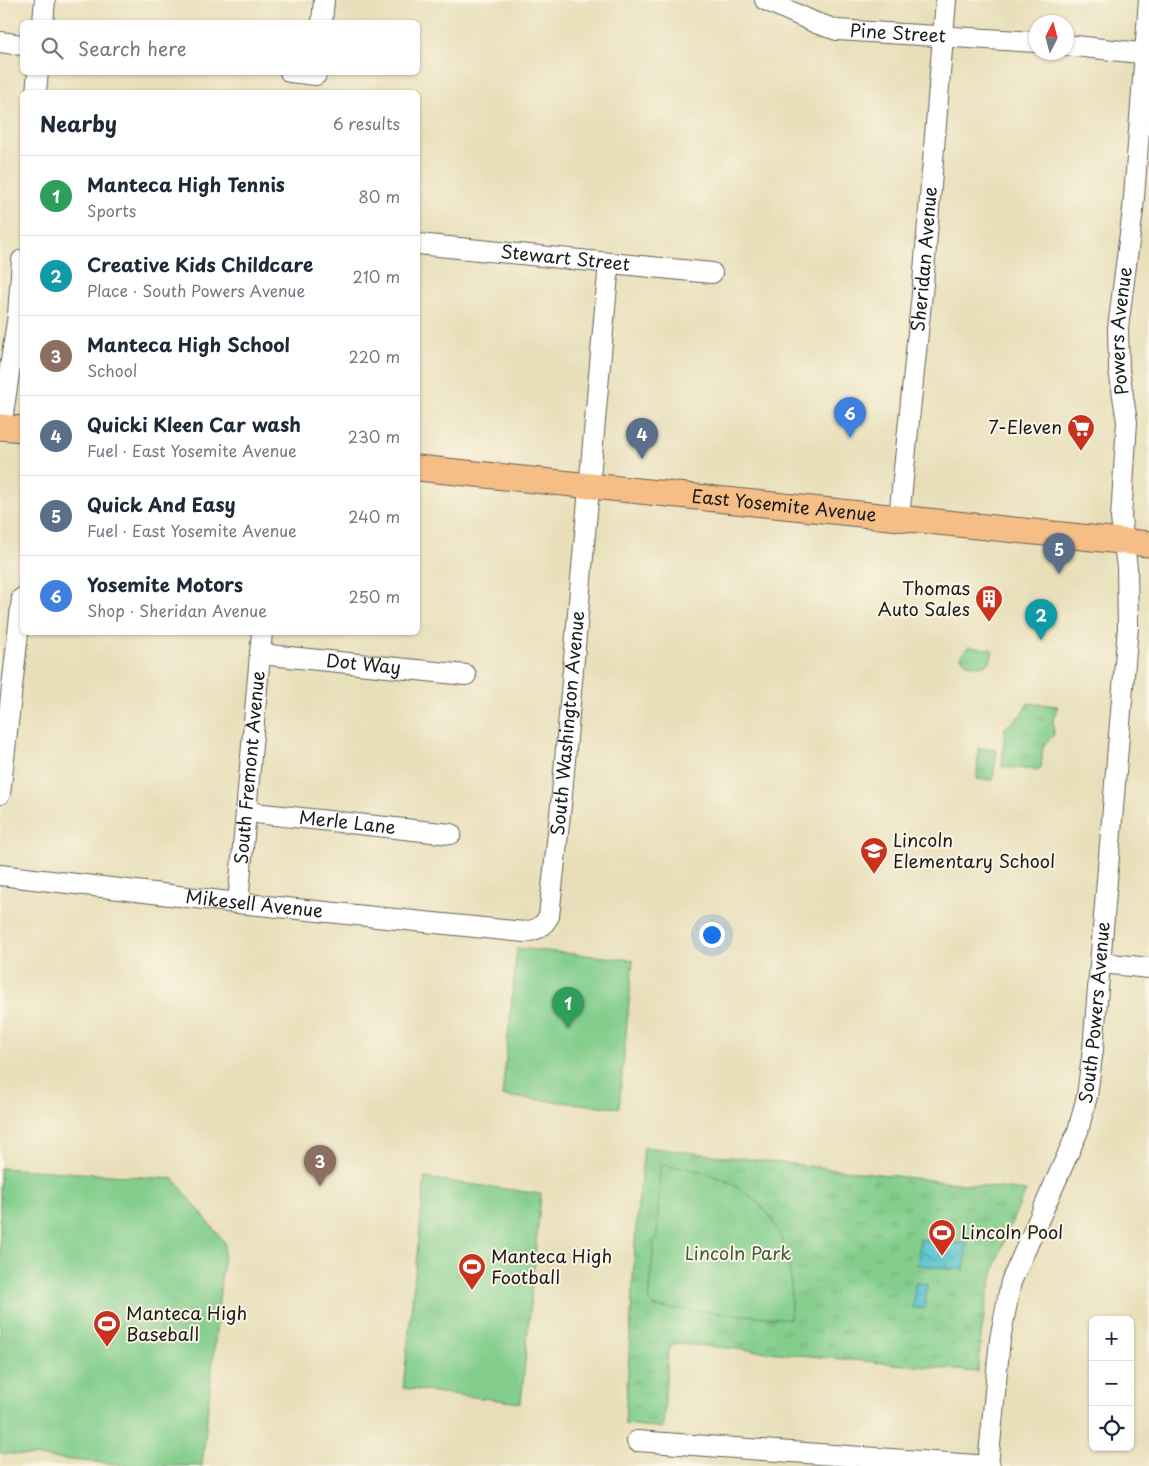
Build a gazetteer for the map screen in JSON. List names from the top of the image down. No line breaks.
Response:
{"streets":{"main road":["East Yosemite Avenue"],"street":["Pine Street","Stewart Street","Sheridan Avenue","Powers Avenue","Dot Way","South Washington Avenue","South Fremont Avenue","Merle Lane","Mikesell Avenue","South Powers Avenue"]},"crossings":[["Pine Street","Sheridan Avenue"],["Stewart Street","South Washington Avenue"],["Sheridan Avenue","East Yosemite Avenue"],["Powers Avenue","East Yosemite Avenue"],["Powers Avenue","South Powers Avenue"],["East Yosemite Avenue","South Washington Avenue"],["East Yosemite Avenue","South Powers Avenue"],["Dot Way","South Fremont Avenue"],["South Washington Avenue","Mikesell Avenue"],["South Fremont Avenue","Merle Lane"],["South Fremont Avenue","Mikesell Avenue"]],"parks":["Lincoln Park"],"places":{"supermarket":["7-Eleven"],"building":["Thomas Auto Sales"],"school or university":["Lincoln Elementary School"],"sports":["Lincoln Pool","Manteca High Football","Manteca High Baseball"]},"north":"top","page":{"search":"Search here","heading":["Nearby","6 results"],"list":[{"mark":"1","name":"Manteca High Tennis","note":"Sports","value":"80 m"},{"mark":"2","name":"Creative Kids Childcare","note":"Place · South Powers Avenue","value":"210 m"},{"mark":"3","name":"Manteca High School","note":"School","value":"220 m"},{"mark":"4","name":"Quicki Kleen Car wash","note":"Fuel · East Yosemite Avenue","value":"230 m"},{"mark":"5","name":"Quick And Easy","note":"Fuel · East Yosemite Avenue","value":"240 m"},{"mark":"6","name":"Yosemite Motors","note":"Shop · Sheridan Avenue","value":"250 m"}],"pins":["6","4","5","2","1","3"],"map_buttons":["+","−"]}}
